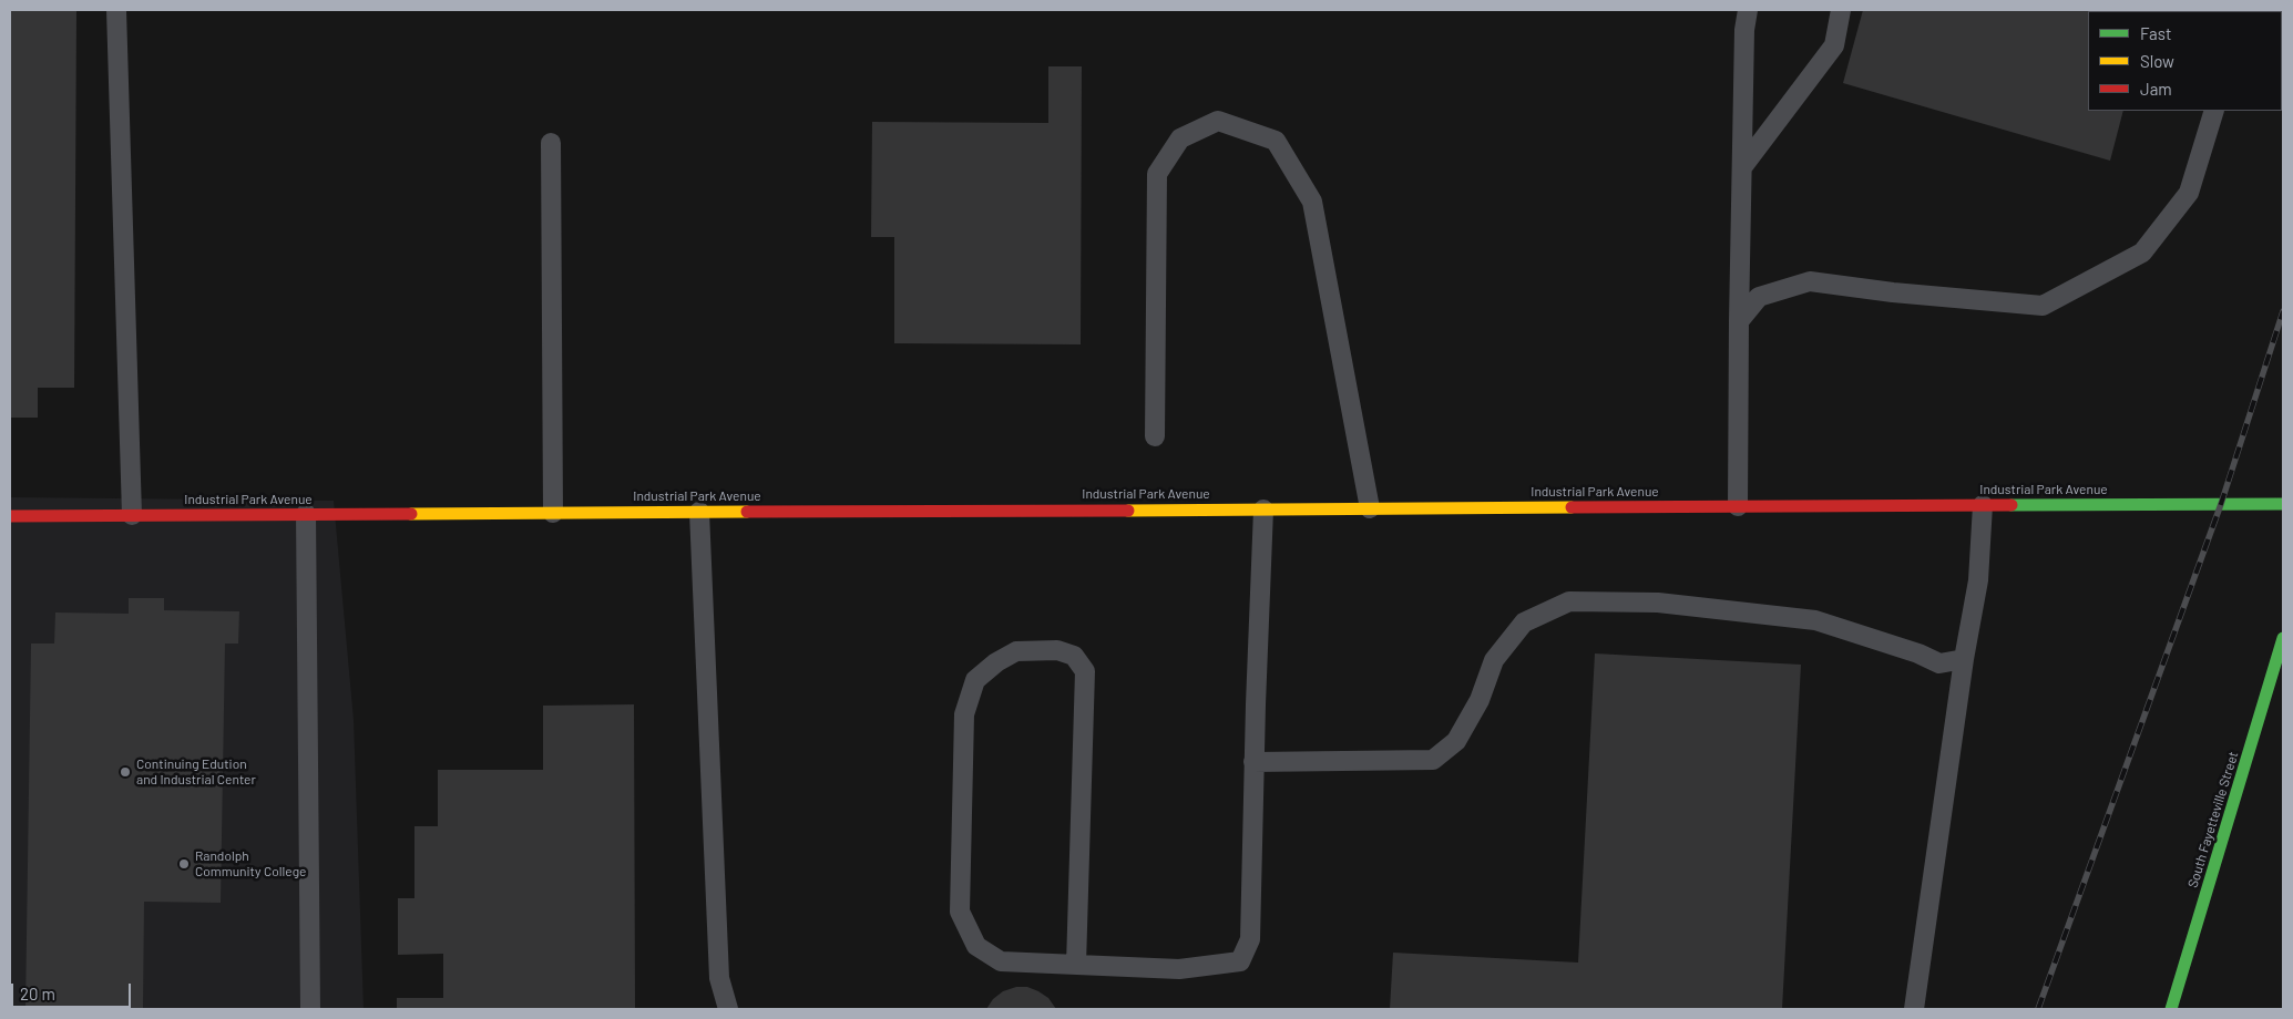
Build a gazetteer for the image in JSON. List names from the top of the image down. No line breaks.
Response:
{"streets":{"street":["Industrial Park Avenue","South Fayetteville Street"]},"places":["Continuing Edution and Industrial Center","Randolph Community College"],"legend":["Fast","Slow","Jam"],"scale_bar":"20 m"}
